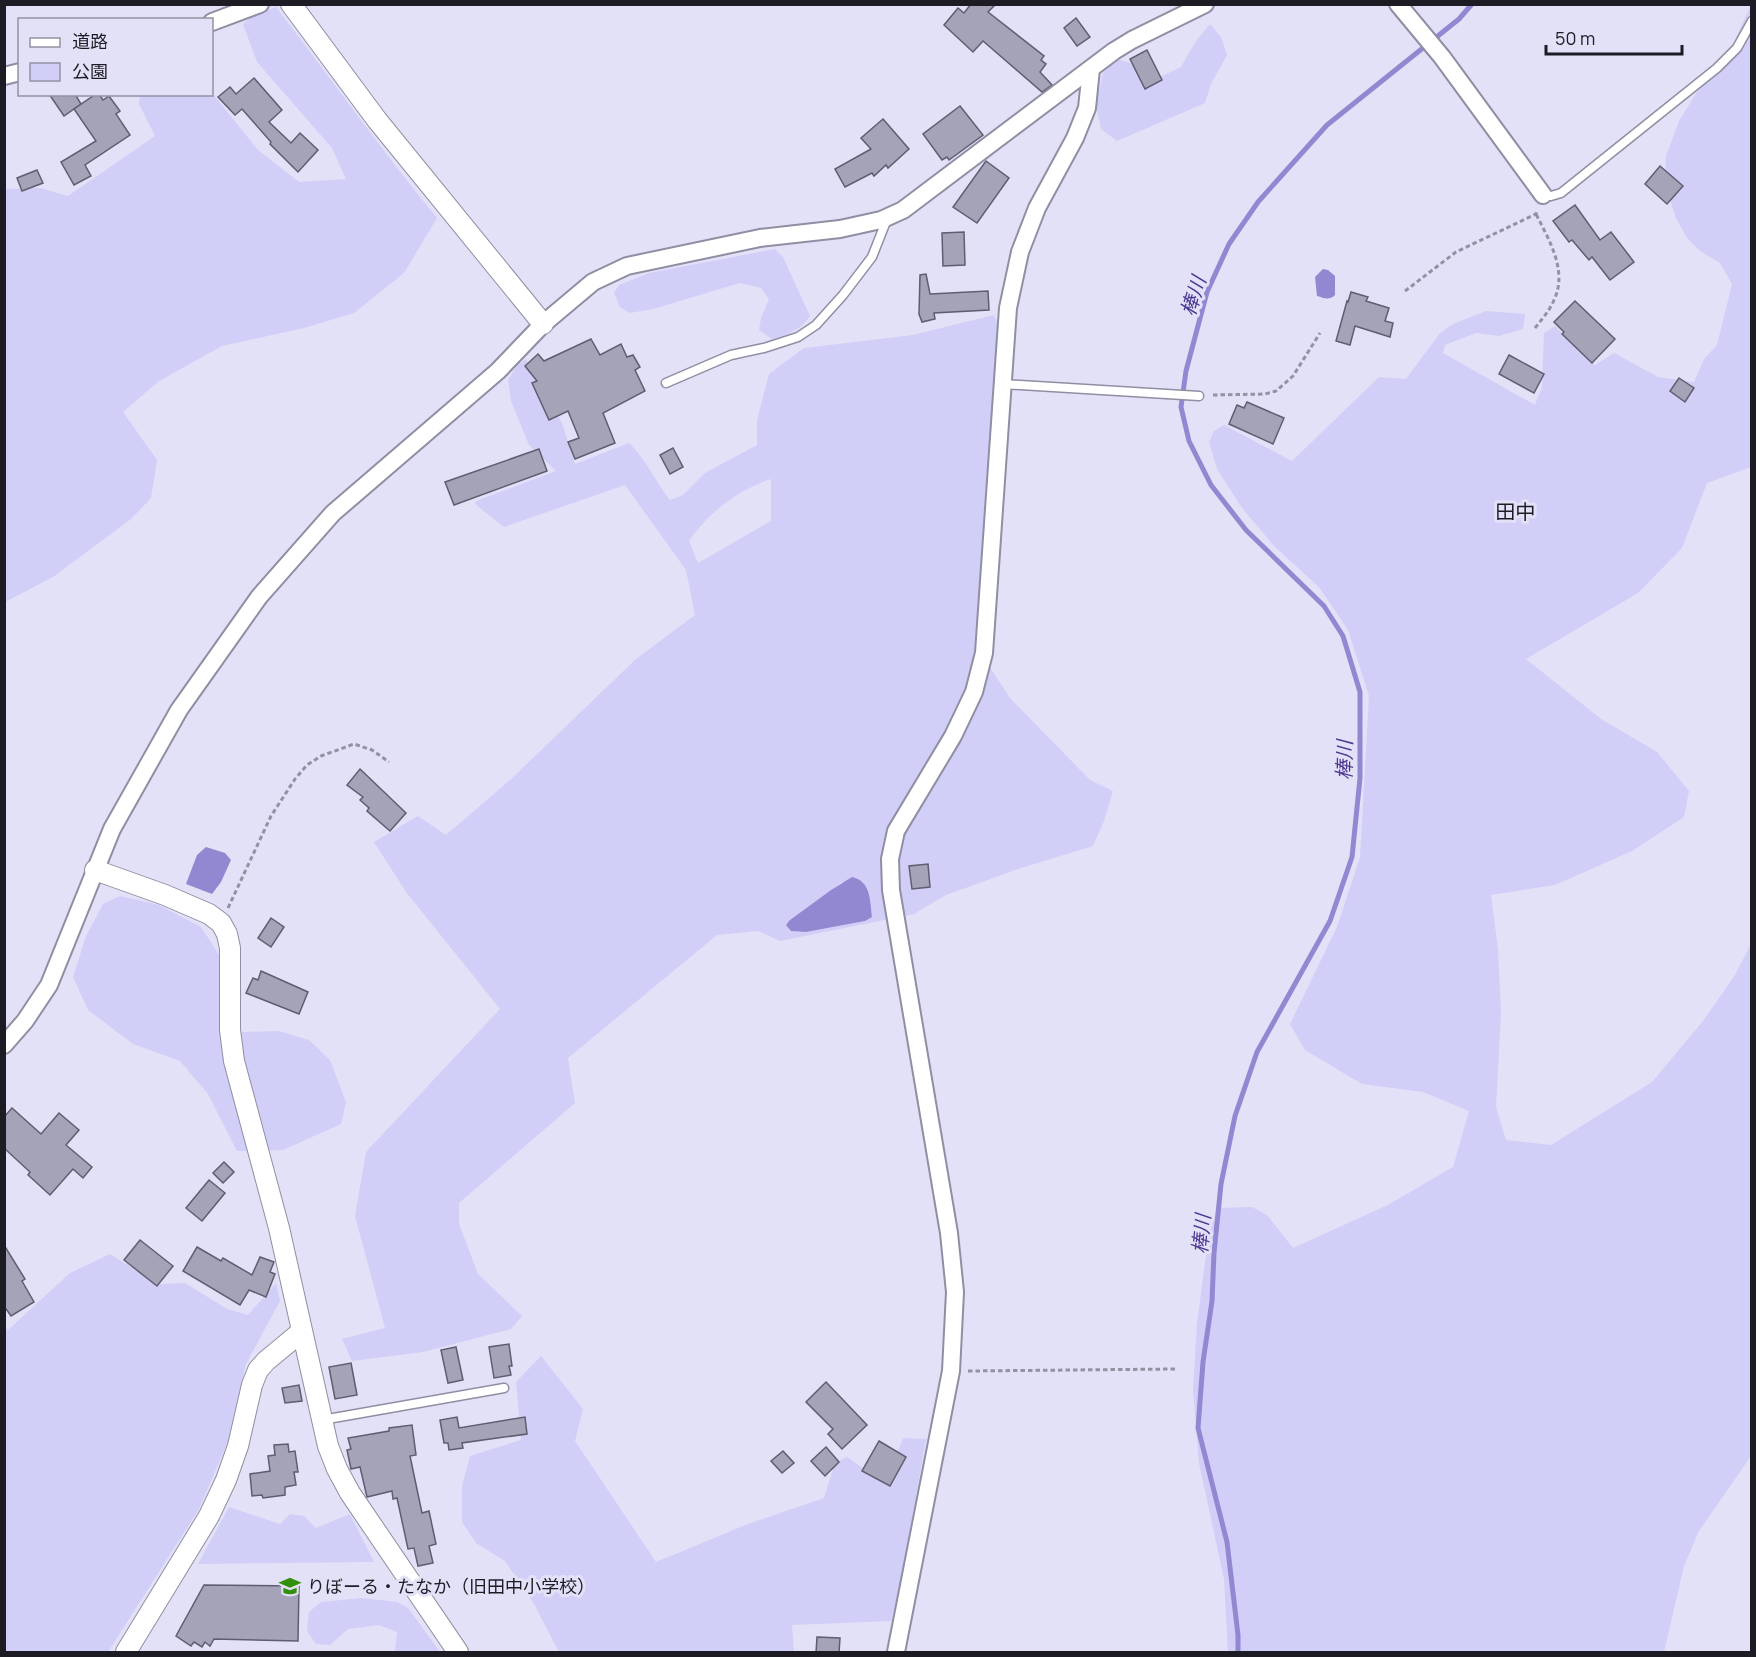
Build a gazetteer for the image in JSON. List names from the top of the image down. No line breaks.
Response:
{"districts":["田中"],"water":["棒川"],"places":{"school or university":["りぼーる・たなか（旧田中小学校）"]},"legend":["道路","公園"],"scale_bar":"50 m"}
